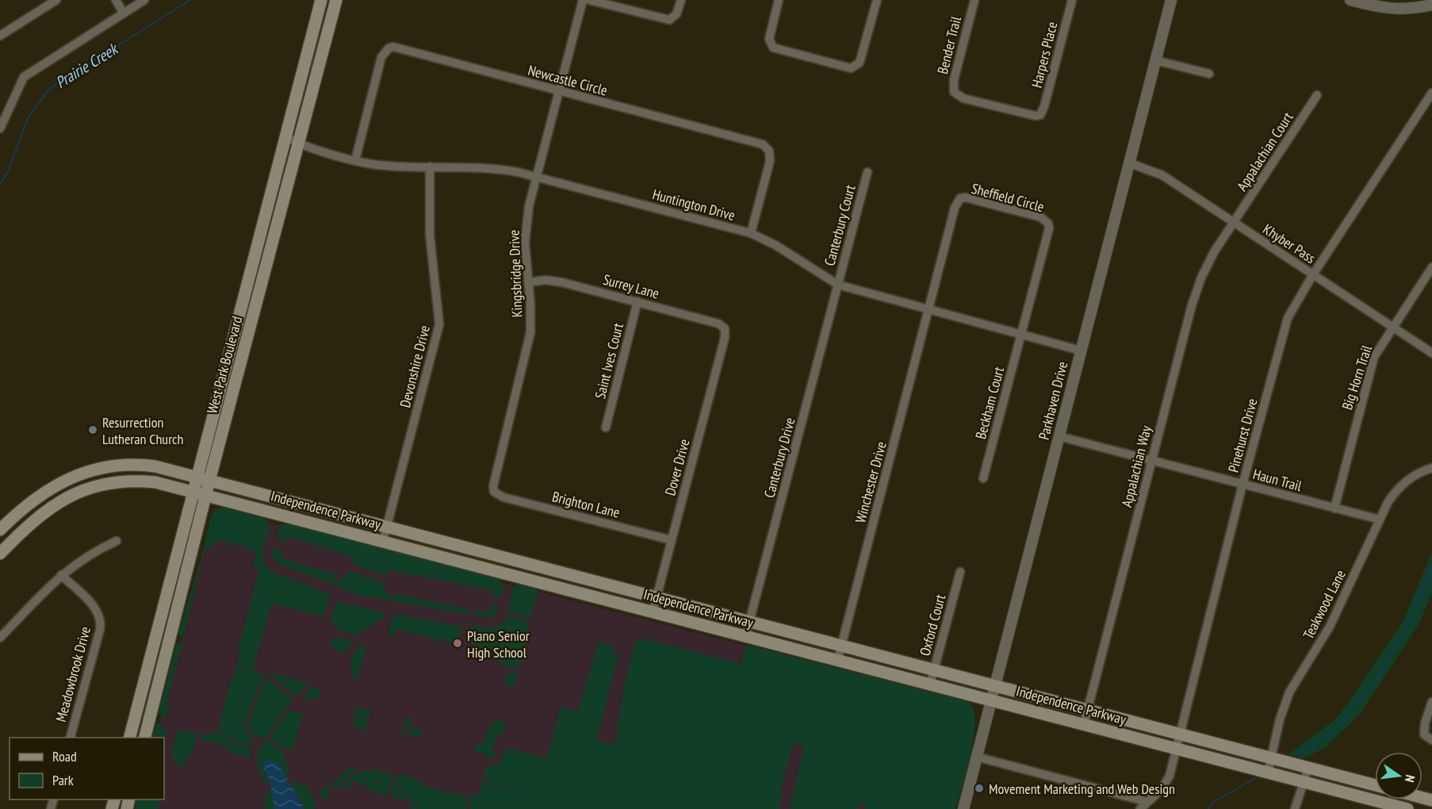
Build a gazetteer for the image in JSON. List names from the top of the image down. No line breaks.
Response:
{"streets":{"main road":["West Park Boulevard","Independence Parkway"],"street":["Bender Trail","Harpers Place","Newcastle Circle","Appalachian Court","Sheffield Circle","Huntington Drive","Canterbury Court","Khyber Pass","Kingsbridge Drive","Surrey Lane","Saint Ives Court","Devonshire Drive","Big Horn Trail","Parkhaven Drive","Beckham Court","Pinehurst Drive","Canterbury Drive","Appalachian Way","Dover Drive","Haun Trail","Winchester Drive","Brighton Lane","Teakwood Lane","Oxford Court","Meadowbrook Drive"]},"crossings":[["Bender Trail","Harpers Place"],["Newcastle Circle","Huntington Drive"],["Newcastle Circle","Kingsbridge Drive"],["Appalachian Court","Khyber Pass"],["Appalachian Court","Appalachian Way"],["Sheffield Circle","Huntington Drive"],["Sheffield Circle","Beckham Court"],["Sheffield Circle","Winchester Drive"],["Huntington Drive","Canterbury Court"],["Huntington Drive","Kingsbridge Drive"],["Huntington Drive","West Park Boulevard"],["Huntington Drive","Devonshire Drive"],["Huntington Drive","Parkhaven Drive"],["Huntington Drive","Beckham Court"],["Huntington Drive","Canterbury Drive"],["Huntington Drive","Winchester Drive"],["Canterbury Court","Canterbury Drive"],["Khyber Pass","Big Horn Trail"],["Khyber Pass","Parkhaven Drive"],["Khyber Pass","Pinehurst Drive"],["Khyber Pass","Appalachian Way"],["Kingsbridge Drive","Surrey Lane"],["Kingsbridge Drive","Brighton Lane"],["Surrey Lane","Saint Ives Court"],["Surrey Lane","Dover Drive"],["West Park Boulevard","Independence Parkway"],["Devonshire Drive","Independence Parkway"],["Big Horn Trail","Haun Trail"],["Parkhaven Drive","Haun Trail"],["Parkhaven Drive","Independence Parkway"],["Pinehurst Drive","Haun Trail"],["Pinehurst Drive","Independence Parkway"],["Canterbury Drive","Independence Parkway"],["Appalachian Way","Haun Trail"],["Appalachian Way","Independence Parkway"],["Dover Drive","Brighton Lane"],["Dover Drive","Independence Parkway"],["Haun Trail","Teakwood Lane"],["Winchester Drive","Independence Parkway"],["Independence Parkway","Teakwood Lane"],["Independence Parkway","Oxford Court"]],"water":["Prairie Creek"],"places":["Resurrection Lutheran Church","Plano Senior High School","Movement Marketing and Web Design"],"legend":["Road","Park"],"north":"right"}
